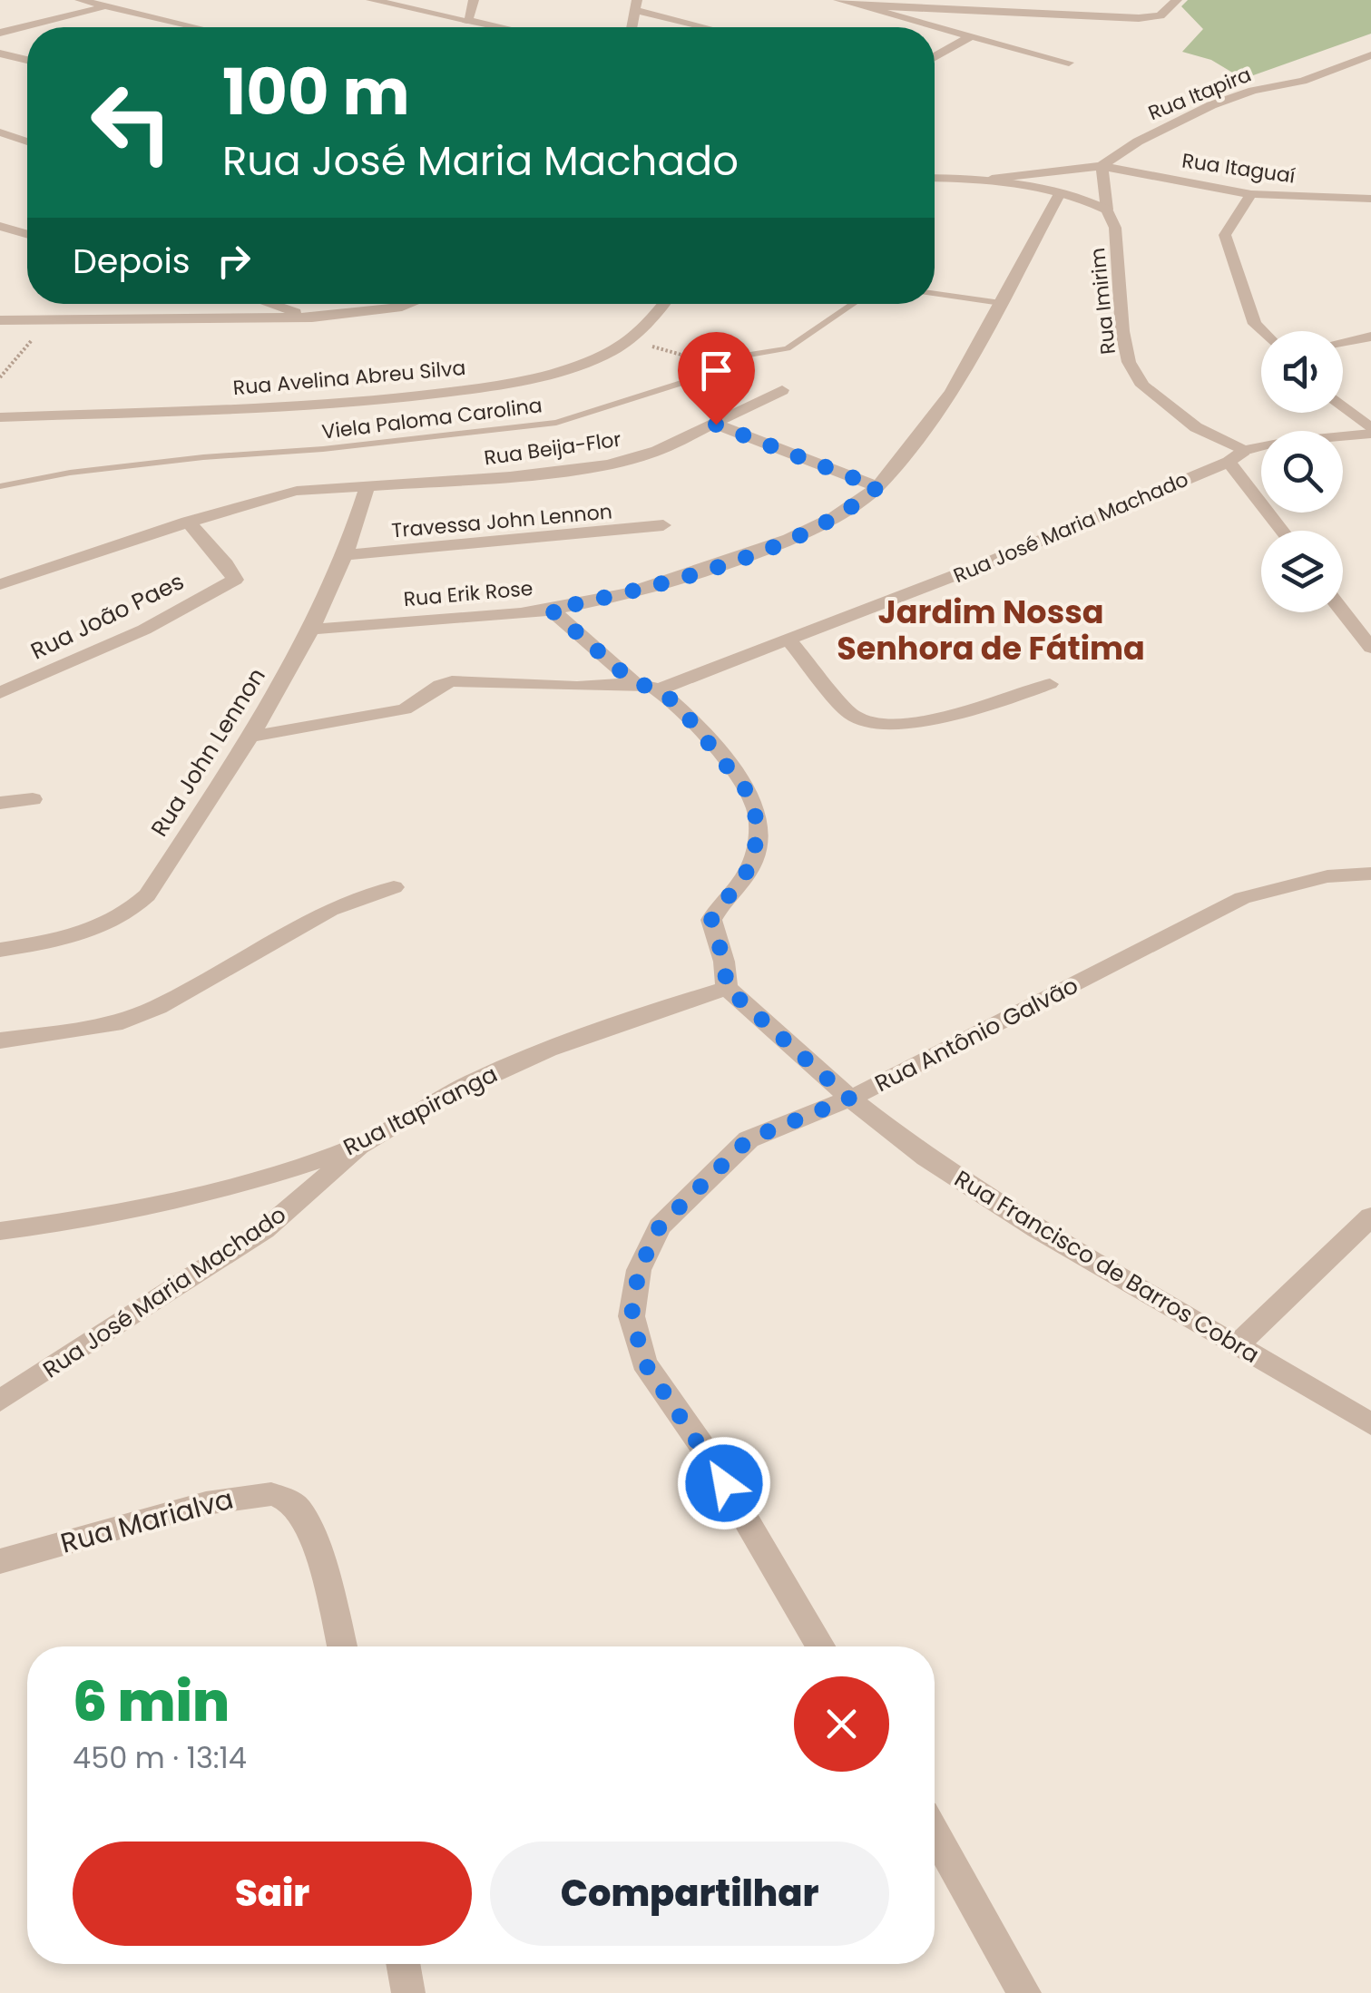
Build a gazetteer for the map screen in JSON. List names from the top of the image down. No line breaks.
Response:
{"streets":{"street":["Rua Itapira","Rua Itaguaí","Rua Imirim","Rua Avelina Abreu Silva","Rua Beija-Flor","Travessa John Lennon","Rua José Maria Machado","Rua Erik Rose","Rua João Paes","Rua John Lennon","Rua Antônio Galvão","Rua Itapiranga","Rua Francisco de Barros Cobra","Rua Marialva"],"lane":["Viela Paloma Carolina"]},"crossings":[["Rua Itapira","Rua Itaguaí"],["Rua Imirim","Rua José Maria Machado"],["Rua Beija-Flor","Rua João Paes"],["Rua Beija-Flor","Rua John Lennon"],["Travessa John Lennon","Rua John Lennon"],["Rua José Maria Machado","Rua Itapiranga"],["Rua Erik Rose","Rua John Lennon"],["Rua Antônio Galvão","Rua Francisco de Barros Cobra"]],"districts":["Jardim Nossa Senhora de Fátima"],"page":{"turn":["100 m","Rua José Maria Machado"],"then":"Depois","heading":["6 min","450 m · 13:14"],"buttons":["Sair","Compartilhar"]}}
